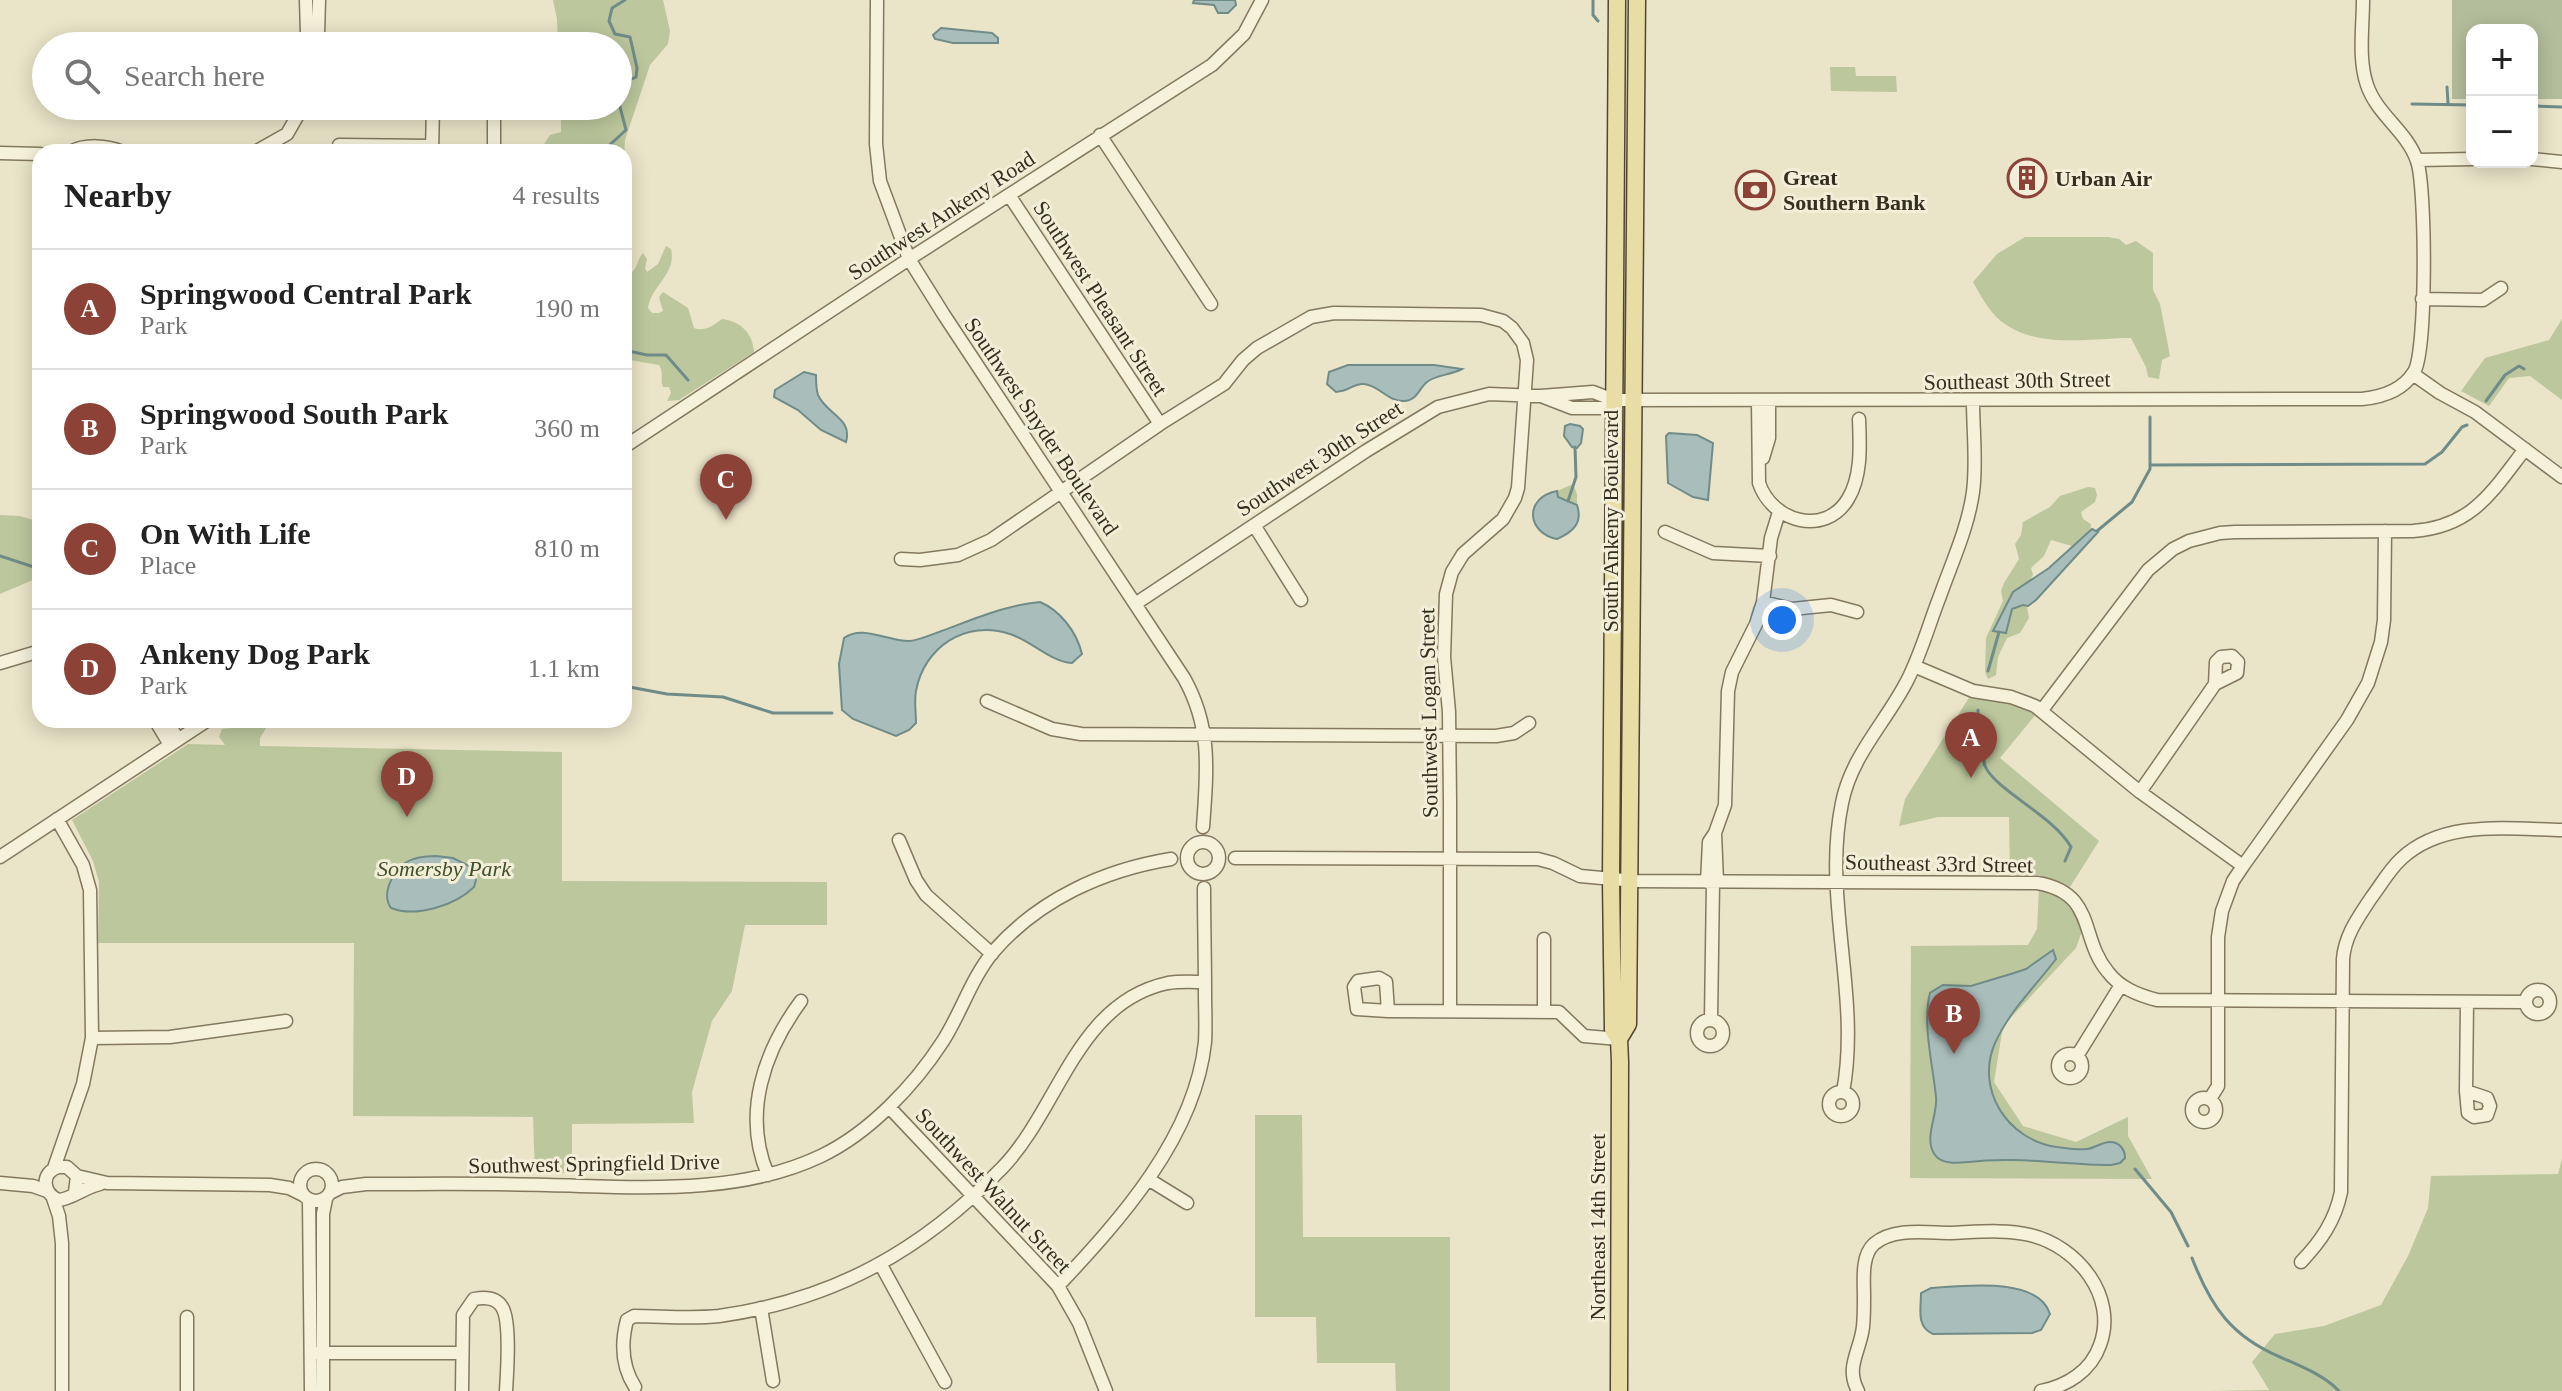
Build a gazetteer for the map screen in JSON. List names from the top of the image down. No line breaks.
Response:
{"streets":{"main road":["South Ankeny Boulevard","Northeast 14th Street"],"street":["Southwest Ankeny Road","Southwest Pleasant Street","Southeast 30th Street","Southwest Snyder Boulevard","Southwest 30th Street","Southwest Logan Street","Southeast 33rd Street","Southwest Springfield Drive","Southwest Walnut Street"]},"crossings":[["Southwest Ankeny Road","Southwest Pleasant Street"],["Southwest Ankeny Road","Southwest Snyder Boulevard"],["Southwest Pleasant Street","Southwest Logan Street"],["Southeast 30th Street","Southwest 30th Street"],["Southeast 30th Street","South Ankeny Boulevard"],["Southwest Snyder Boulevard","Southwest 30th Street"],["Southwest Snyder Boulevard","Southwest Springfield Drive"],["Southwest 30th Street","South Ankeny Boulevard"],["Southwest 30th Street","Southwest Logan Street"],["South Ankeny Boulevard","Southeast 33rd Street"],["South Ankeny Boulevard","Northeast 14th Street"],["Southwest Springfield Drive","Southwest Walnut Street"]],"parks":["Somersby Park"],"places":{"building":["Urban Air"],"bank":["Great Southern Bank"]},"page":{"map_buttons":["+","−"],"search":"Search here","heading":["Nearby","4 results"],"list":[{"mark":"A","name":"Springwood Central Park","note":"Park","value":"190 m"},{"mark":"B","name":"Springwood South Park","note":"Park","value":"360 m"},{"mark":"C","name":"On With Life","note":"Place","value":"810 m"},{"mark":"D","name":"Ankeny Dog Park","note":"Park","value":"1.1 km"}],"pins":["C","A","D","B"]}}
